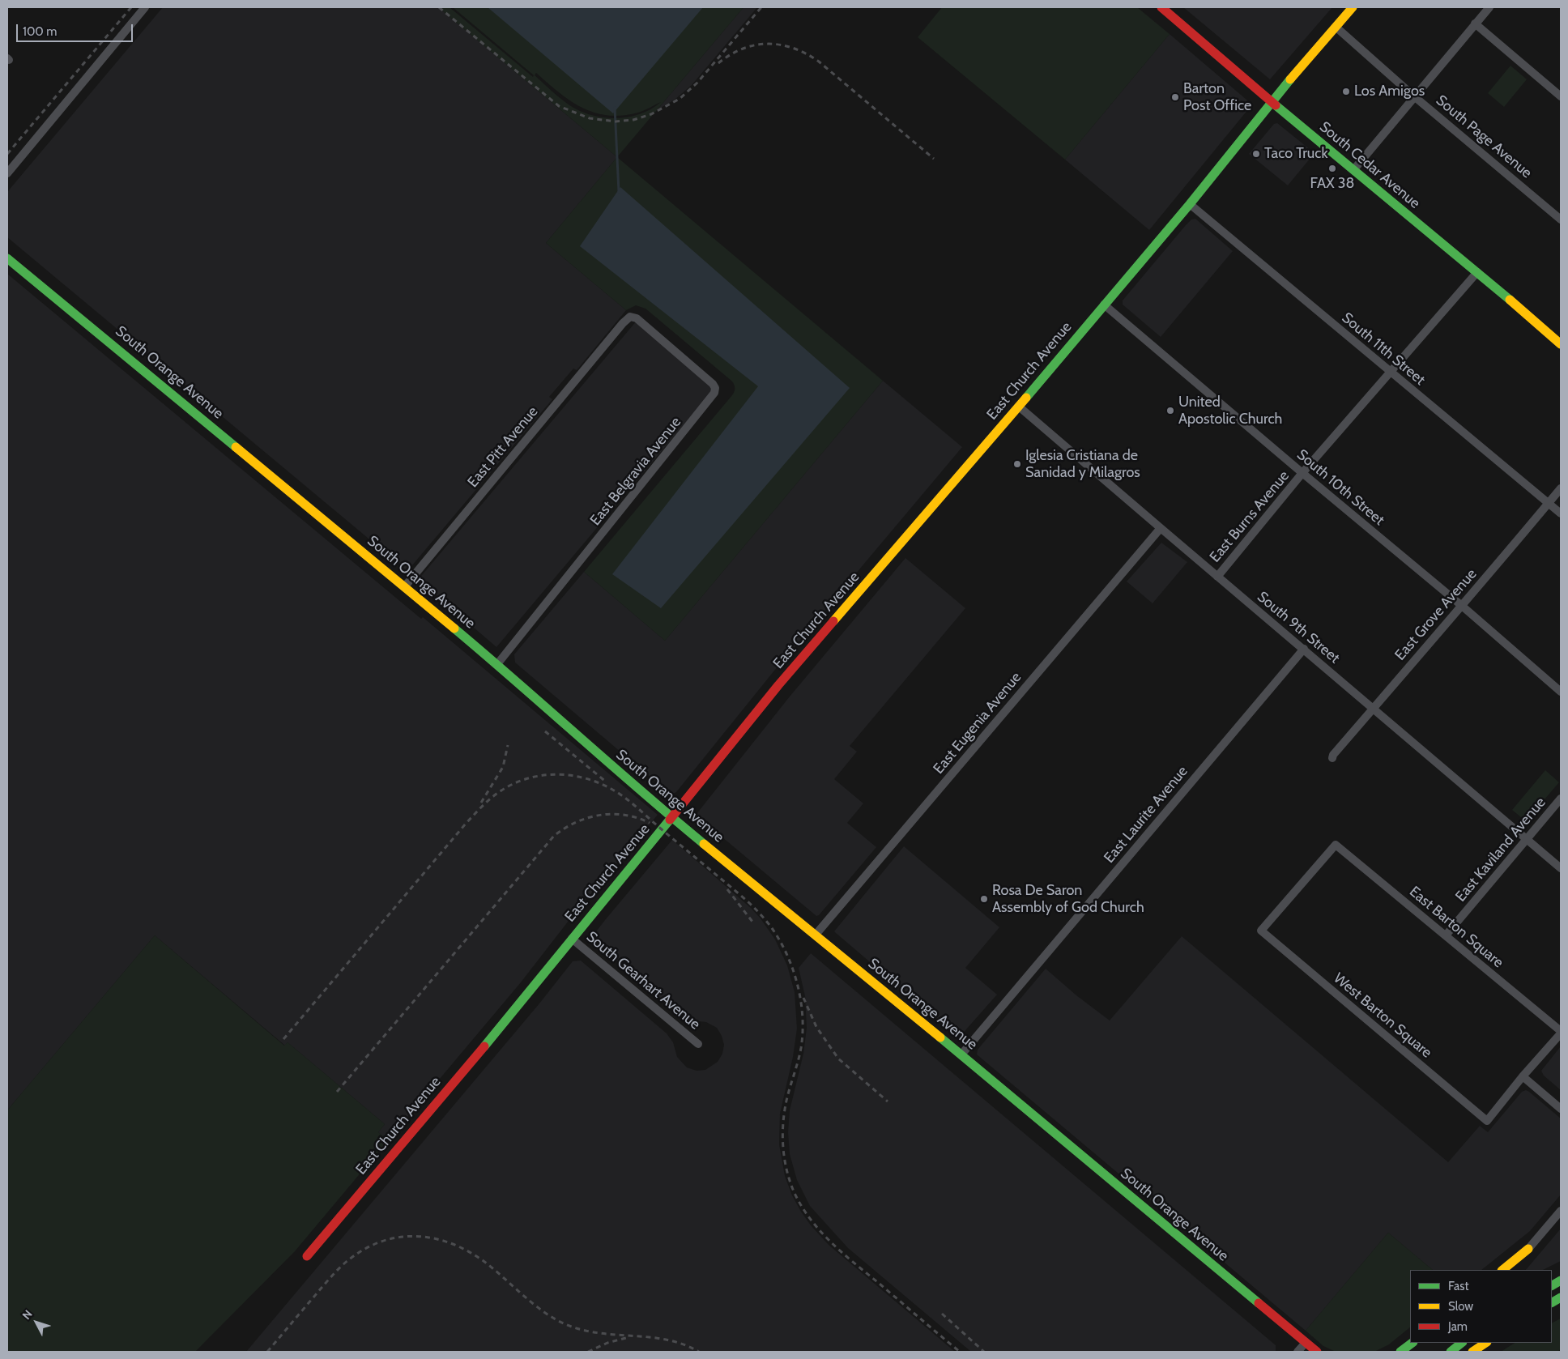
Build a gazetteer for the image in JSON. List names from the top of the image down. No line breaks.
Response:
{"streets":{"main road":["South Cedar Avenue","East Church Avenue","South Orange Avenue"],"street":["South Page Avenue","South 11th Street","East Pitt Avenue","East Belgravia Avenue","South 10th Street","East Burns Avenue","East Grove Avenue","South 9th Street","East Eugenia Avenue","East Laurite Avenue","East Kaviland Avenue","East Barton Square","South Gearhart Avenue","West Barton Square"]},"crossings":[["South Page Avenue","East Church Avenue"],["South Cedar Avenue","East Church Avenue"],["South Cedar Avenue","East Burns Avenue"],["South 11th Street","East Church Avenue"],["South 11th Street","East Burns Avenue"],["South 11th Street","East Grove Avenue"],["East Church Avenue","South Orange Avenue"],["East Church Avenue","South 10th Street"],["East Church Avenue","South 9th Street"],["East Church Avenue","South Gearhart Avenue"],["South Orange Avenue","East Pitt Avenue"],["South Orange Avenue","East Belgravia Avenue"],["South Orange Avenue","East Eugenia Avenue"],["South Orange Avenue","East Laurite Avenue"],["East Pitt Avenue","East Belgravia Avenue"],["South 10th Street","East Burns Avenue"],["South 10th Street","East Grove Avenue"],["East Burns Avenue","South 9th Street"],["East Grove Avenue","South 9th Street"],["South 9th Street","East Eugenia Avenue"],["South 9th Street","East Laurite Avenue"],["South 9th Street","East Kaviland Avenue"],["East Kaviland Avenue","East Barton Square"],["East Barton Square","West Barton Square"]],"places":["Los Amigos","Barton Post Office","Taco Truck","FAX 38","United Apostolic Church","Iglesia Cristiana de Sanidad y Milagros","Rosa De Saron Assembly of God Church"],"legend":["Fast","Slow","Jam"],"scale_bar":"100 m","north":"top left"}
